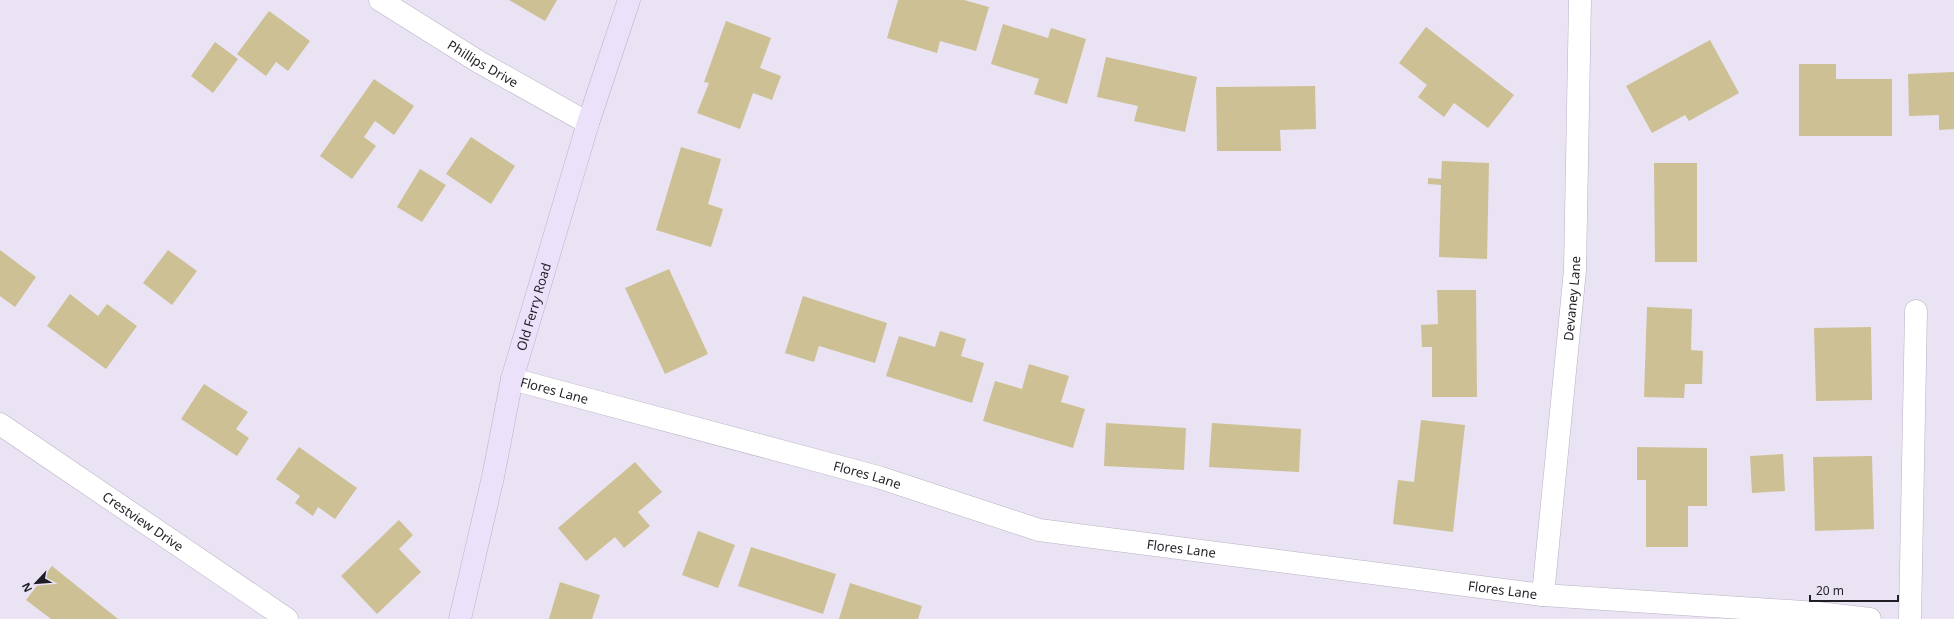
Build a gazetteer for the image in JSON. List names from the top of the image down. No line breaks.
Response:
{"streets":{"street":["Phillips Drive","Devaney Lane","Old Ferry Road","Flores Lane","Crestview Drive"]},"crossings":[["Phillips Drive","Old Ferry Road"],["Devaney Lane","Flores Lane"],["Old Ferry Road","Flores Lane"]],"scale_bar":"20 m","north":"bottom left"}
